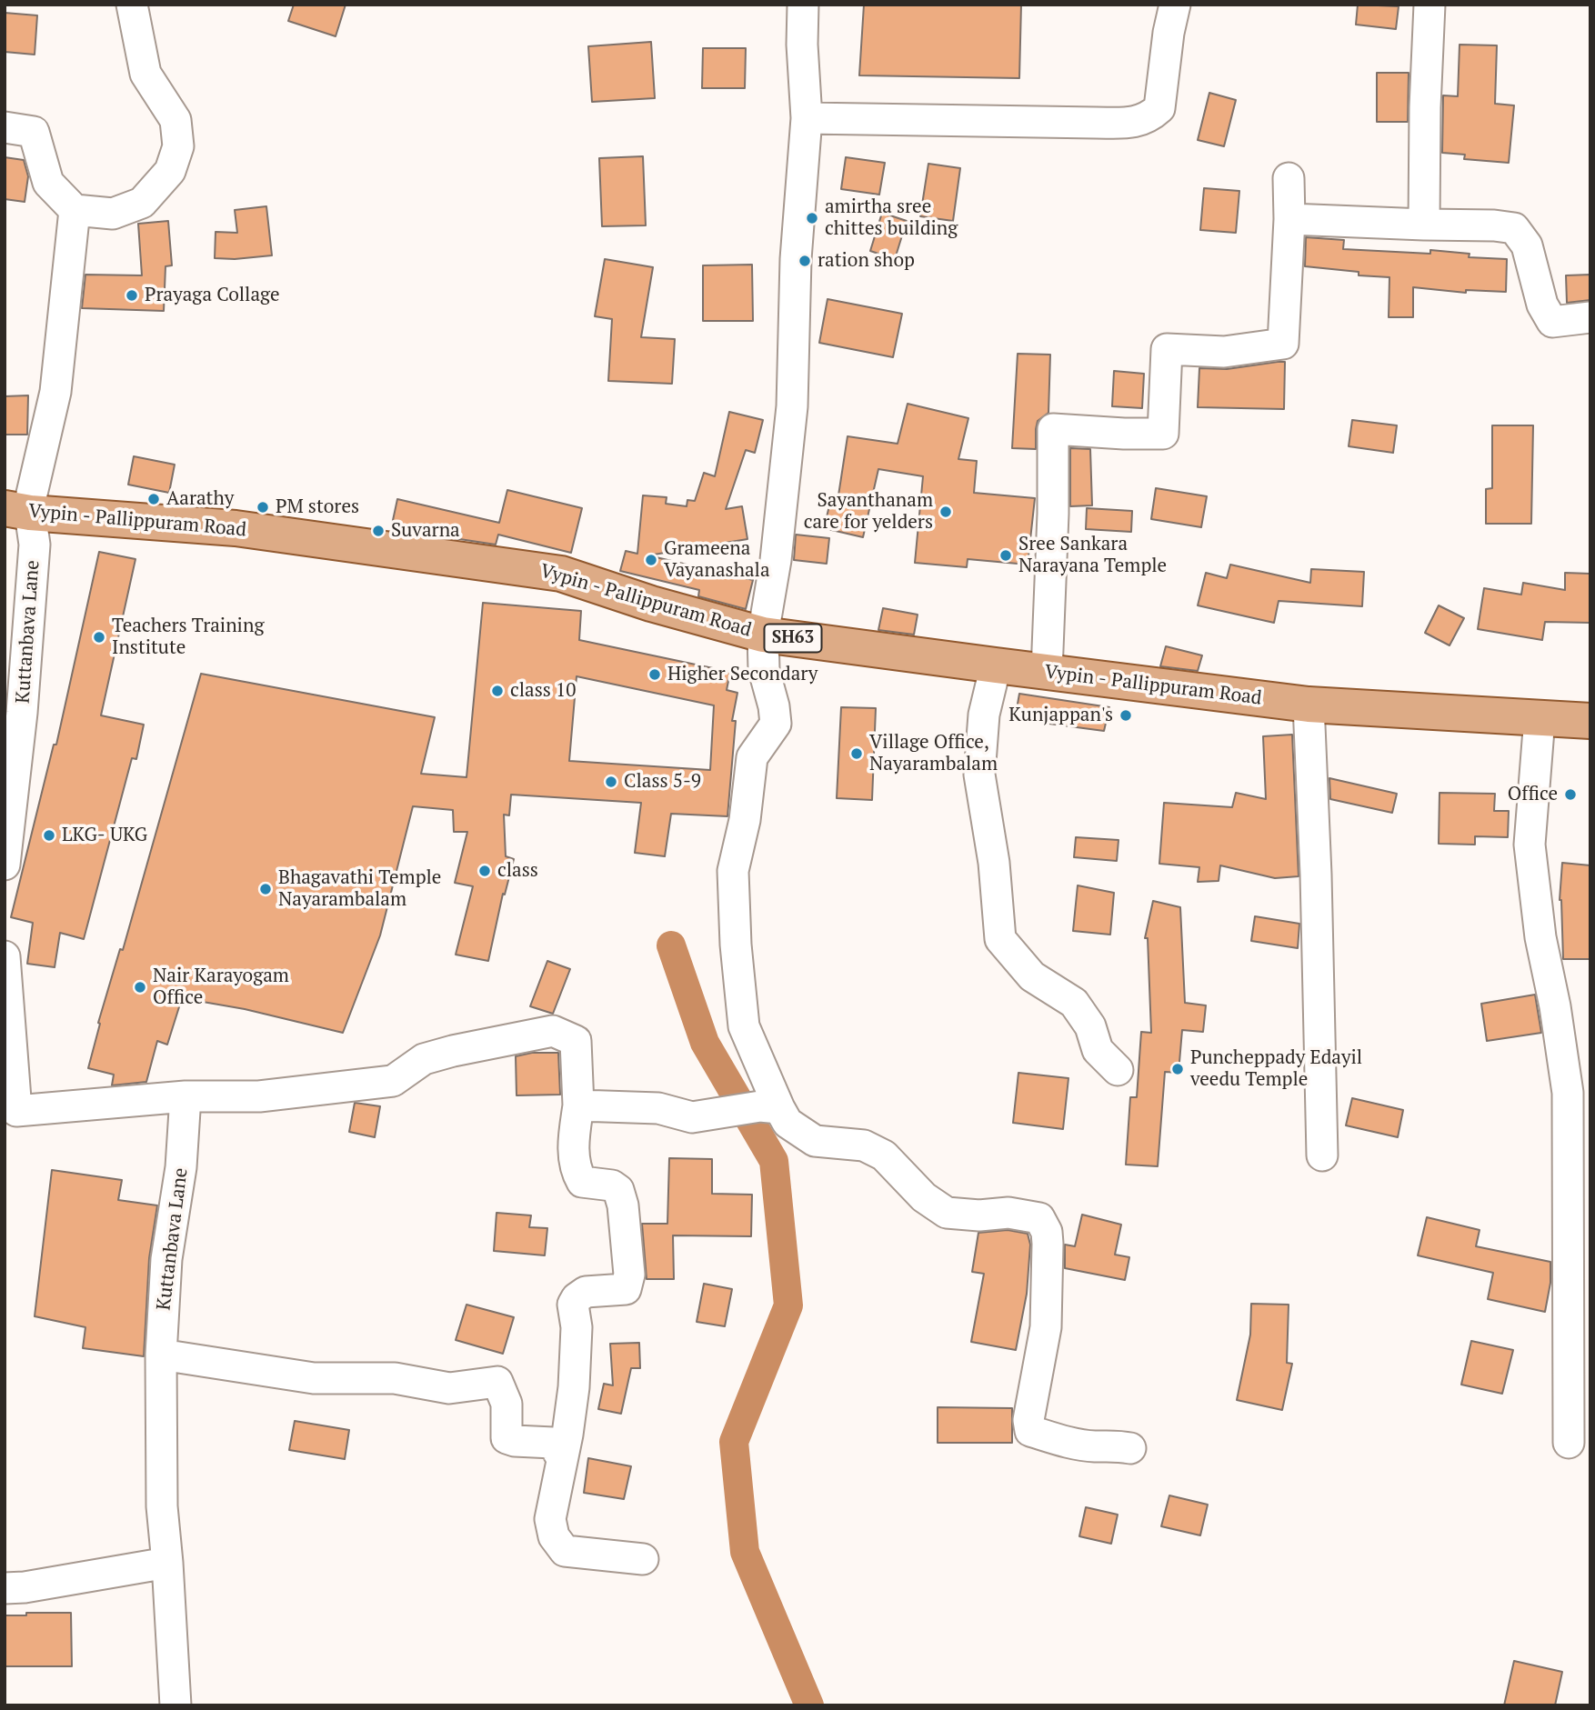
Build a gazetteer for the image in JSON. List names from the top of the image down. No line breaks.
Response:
{"streets":{"main road":["Vypin - Pallippuram Road","SH63"],"street":["Kuttanbava Lane"]},"crossings":[["Vypin - Pallippuram Road","Kuttanbava Lane"]],"places":["amirtha sree chittes building","ration shop","Prayaga Collage","Aarathy","PM stores","Sayanthanam care for yelders","Suvarna","Sree Sankara Narayana Temple","Grameena Vayanashala","Teachers Training Institute","Higher Secondary","class 10","Kunjappan's","Village Office, Nayarambalam","Class 5-9","Office","LKG- UKG","class","Bhagavathi Temple Nayarambalam","Nair Karayogam Office","Puncheppady Edayil veedu Temple"]}
